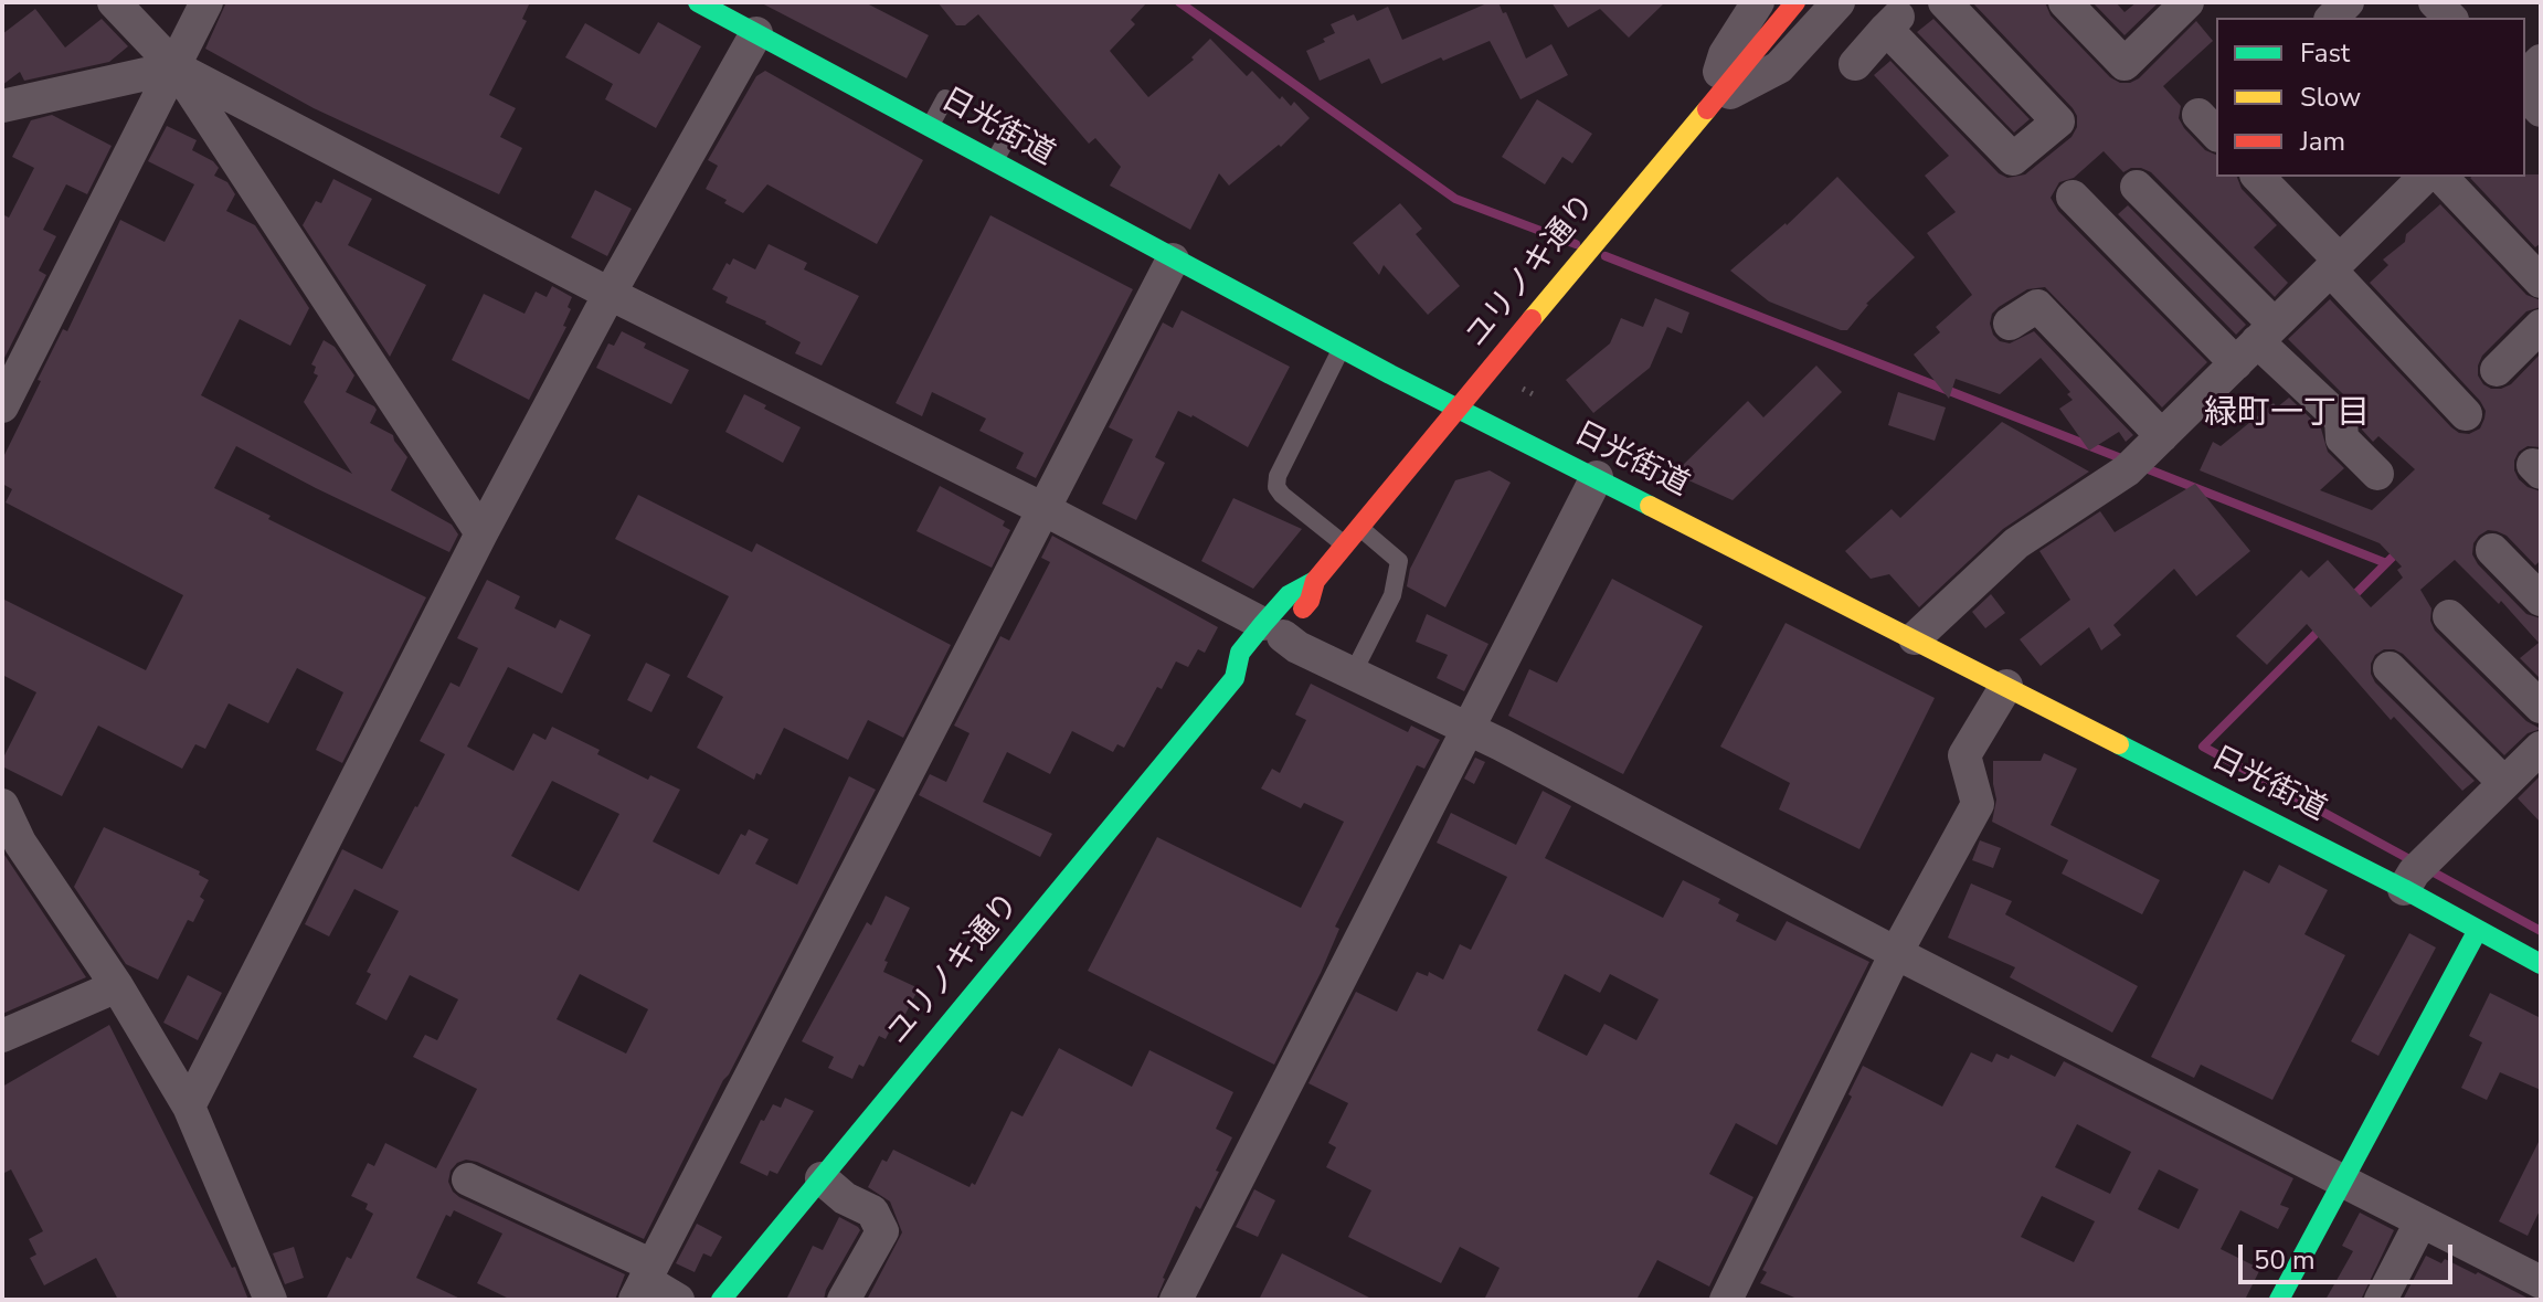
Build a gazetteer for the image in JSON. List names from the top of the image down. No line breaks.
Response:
{"streets":{"main road":["日光街道","ユリノキ通り"]},"crossings":[["日光街道","ユリノキ通り"]],"districts":["緑町一丁目"],"legend":["Fast","Slow","Jam"],"scale_bar":"50 m"}
